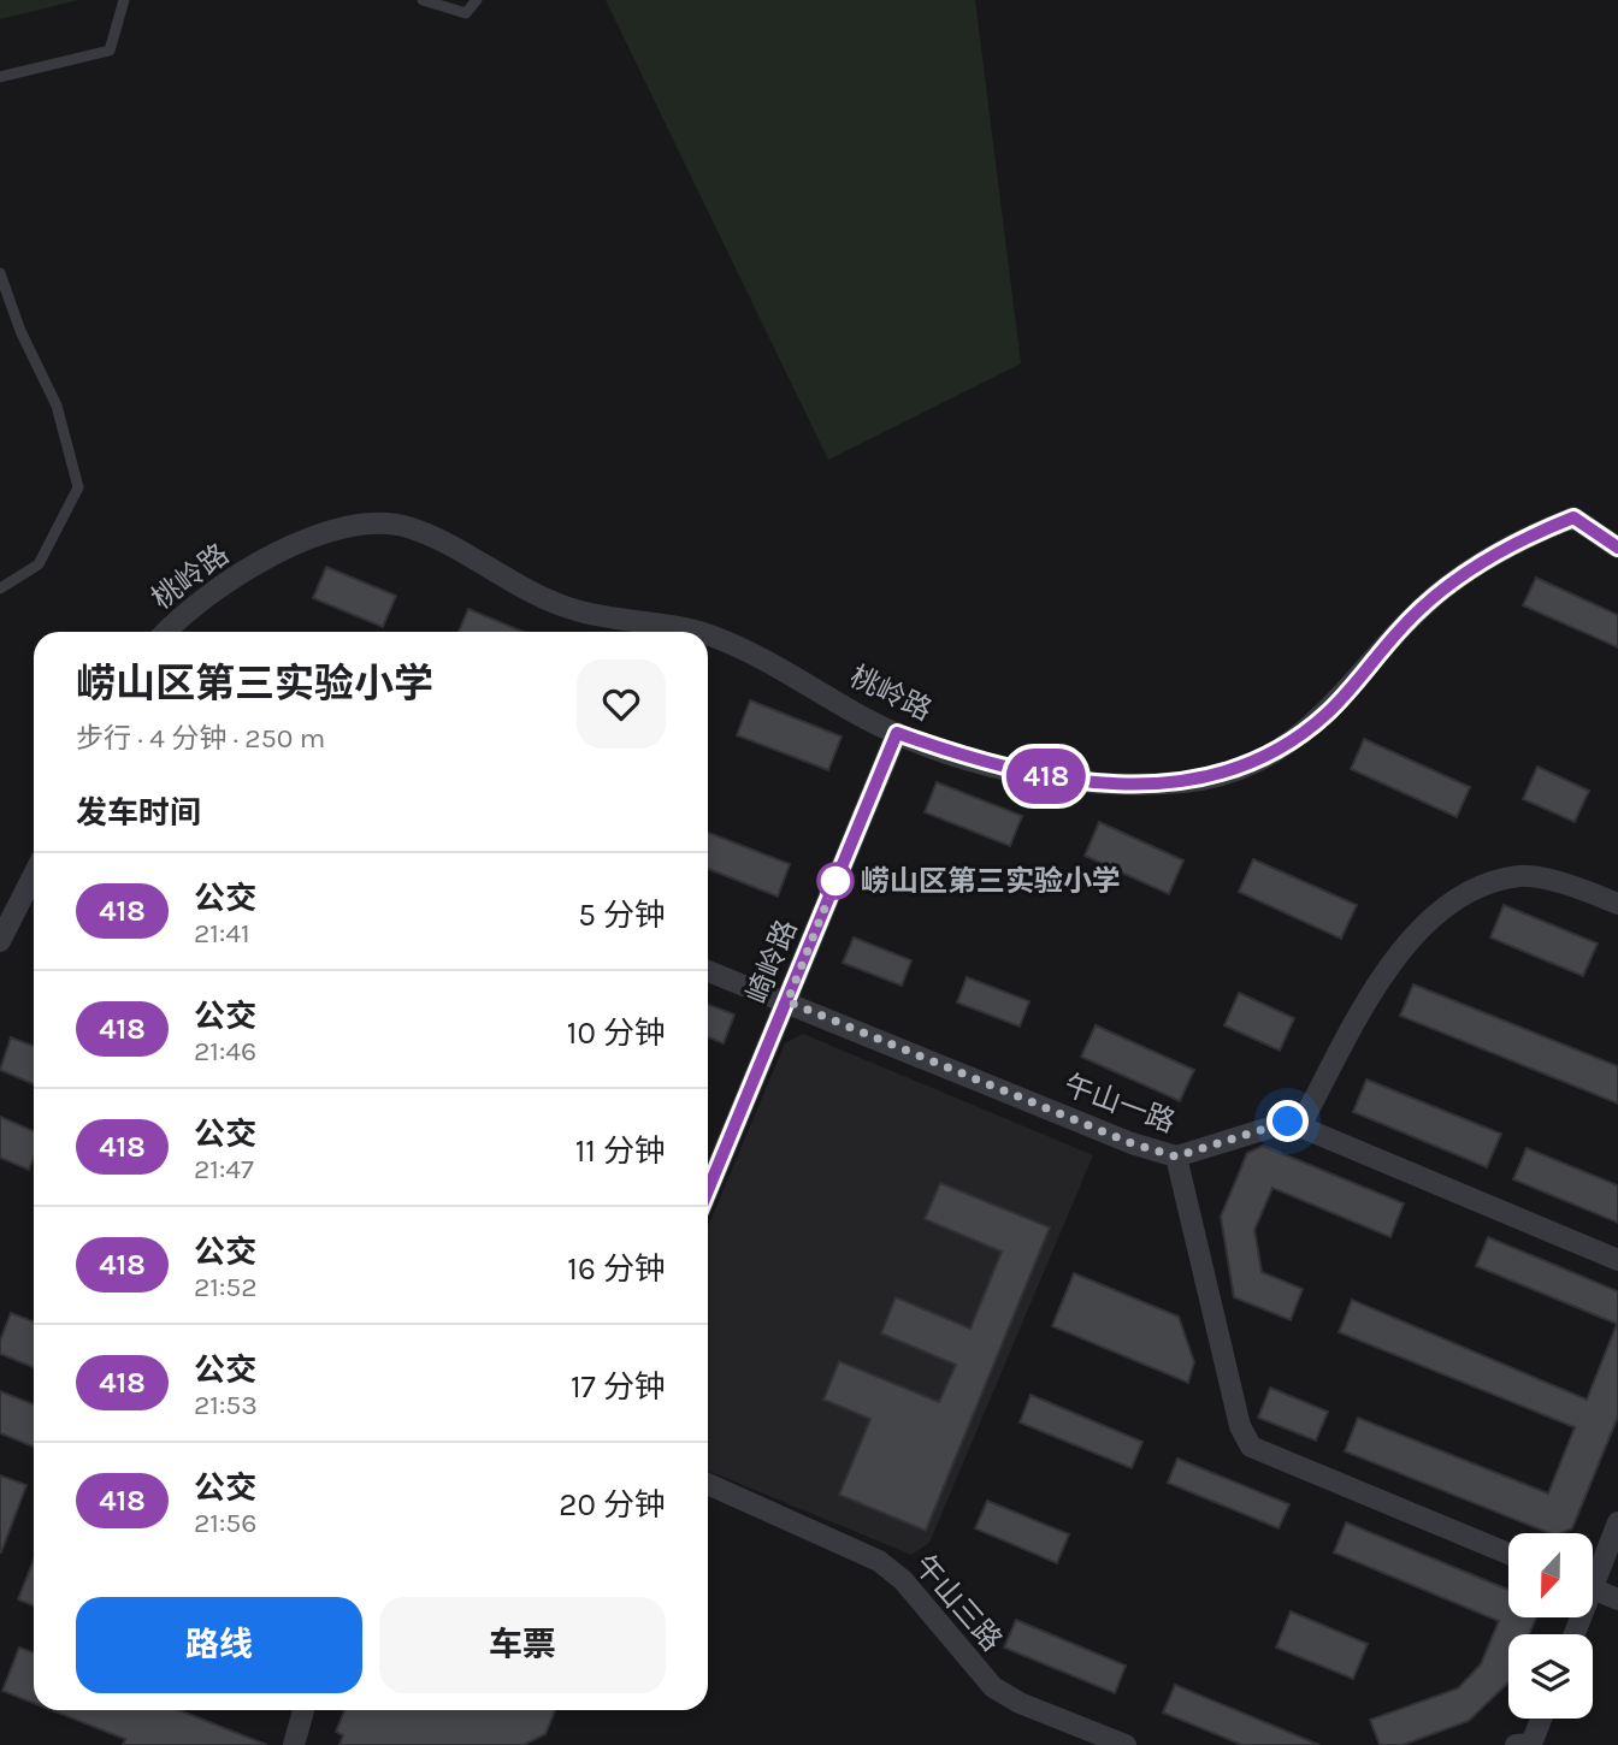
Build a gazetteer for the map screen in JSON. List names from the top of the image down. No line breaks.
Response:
{"streets":{"street":["桃岭路","崎岭路","午山一路","午山三路"]},"crossings":[["桃岭路","崎岭路"],["崎岭路","午山一路"]],"places":["崂山区第三实验小学"],"lines":["bus line 418"],"north":"bottom","page":{"on_map":"418","heading":[["崂山区第三实验小学","步行 · 4 分钟 · 250 m"],"发车时间"],"list":[{"mark":"418","name":"公交","note":"21:41","value":"5 分钟"},{"mark":"418","name":"公交","note":"21:46","value":"10 分钟"},{"mark":"418","name":"公交","note":"21:47","value":"11 分钟"},{"mark":"418","name":"公交","note":"21:52","value":"16 分钟"},{"mark":"418","name":"公交","note":"21:53","value":"17 分钟"},{"mark":"418","name":"公交","note":"21:56","value":"20 分钟"}],"buttons":["路线","车票"]}}
